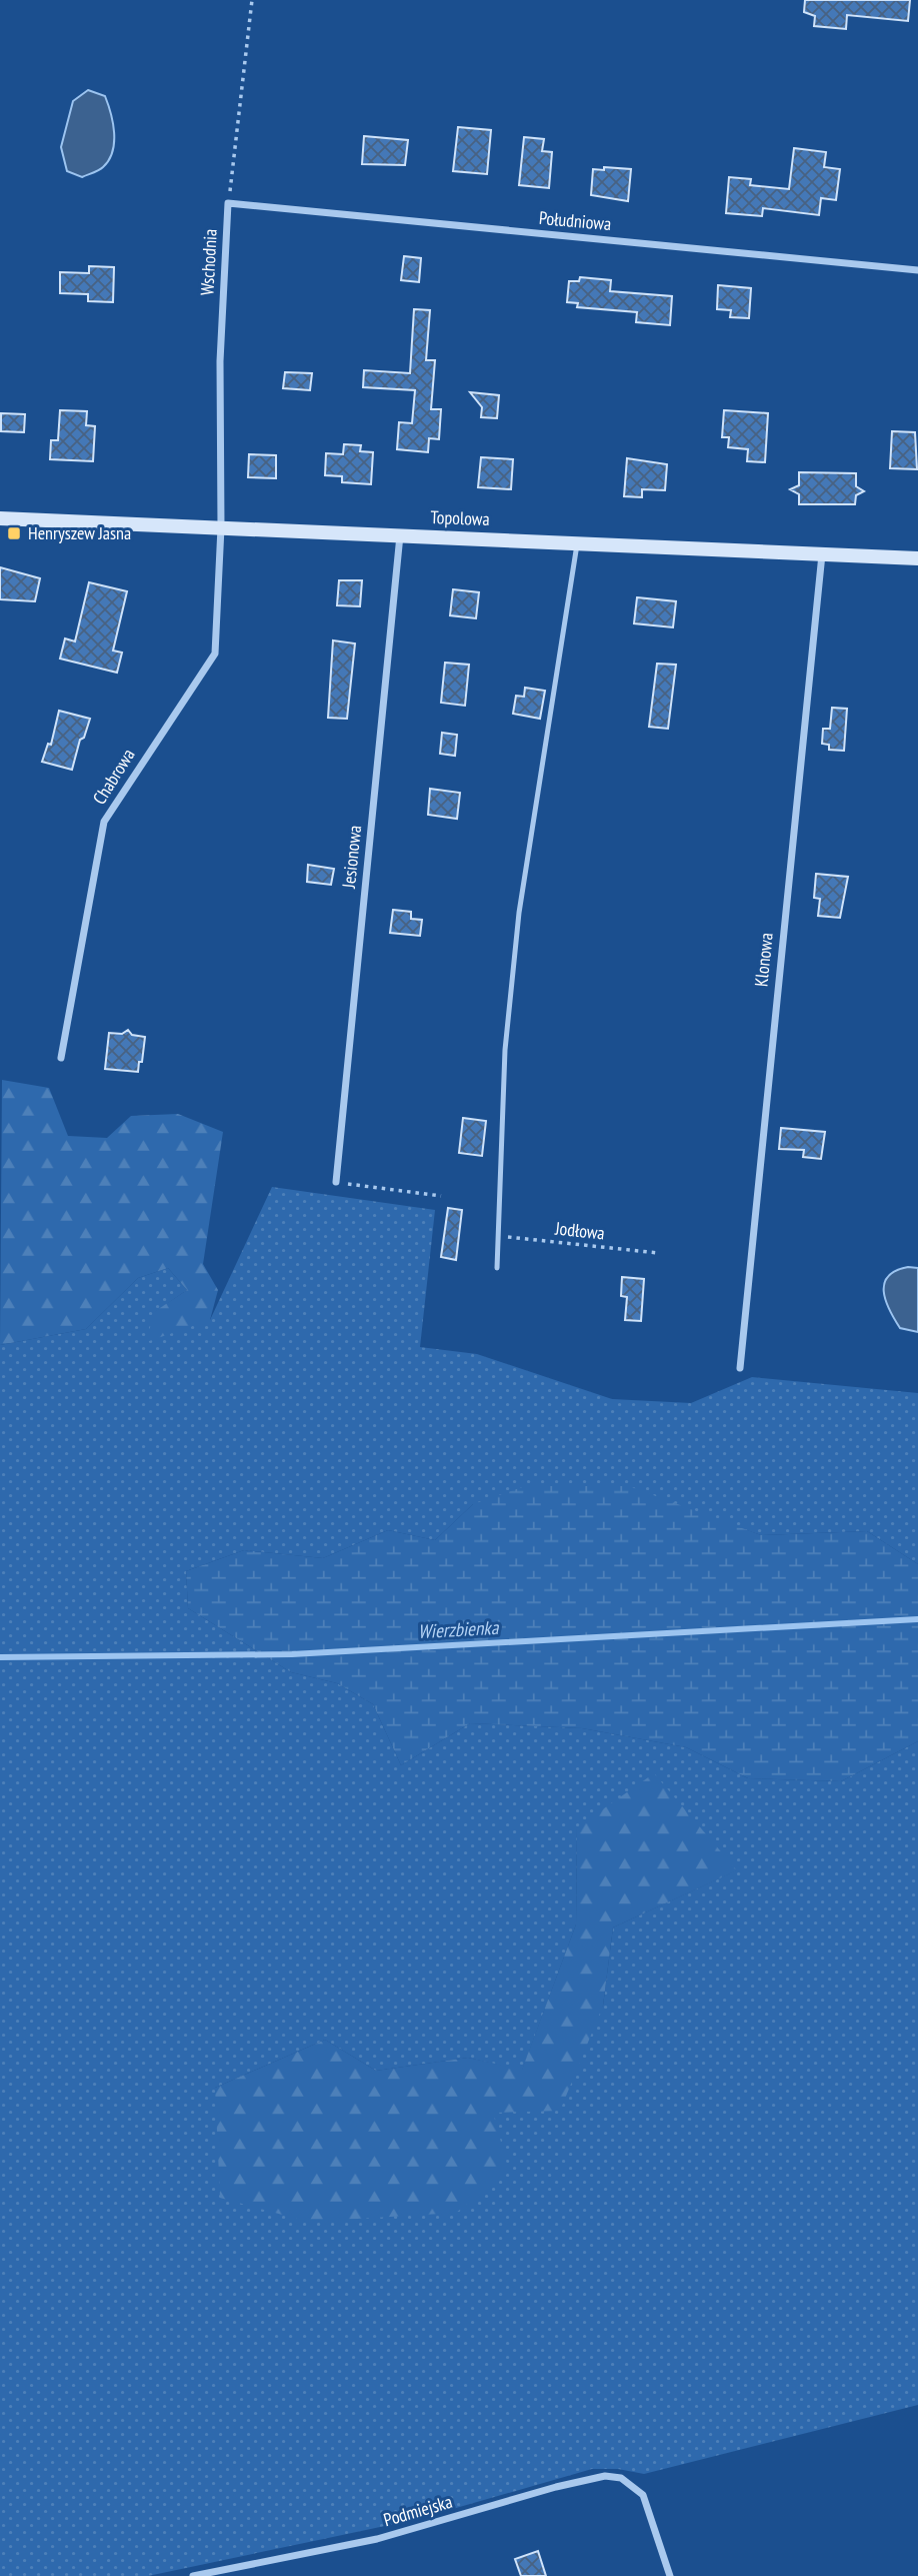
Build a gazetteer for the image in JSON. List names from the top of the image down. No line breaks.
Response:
{"streets":{"street":["Południowa","Wschodnia","Topolowa","Chabrowa","Jesionowa","Klonowa","Podmiejska"],"path":["Jodłowa"]},"crossings":[["Południowa","Wschodnia"],["Wschodnia","Topolowa"],["Wschodnia","Chabrowa"],["Topolowa","Chabrowa"],["Topolowa","Jesionowa"],["Topolowa","Klonowa"]],"water":["Wierzbienka"],"places":{"transit":["Henryszew Jasna"]}}
